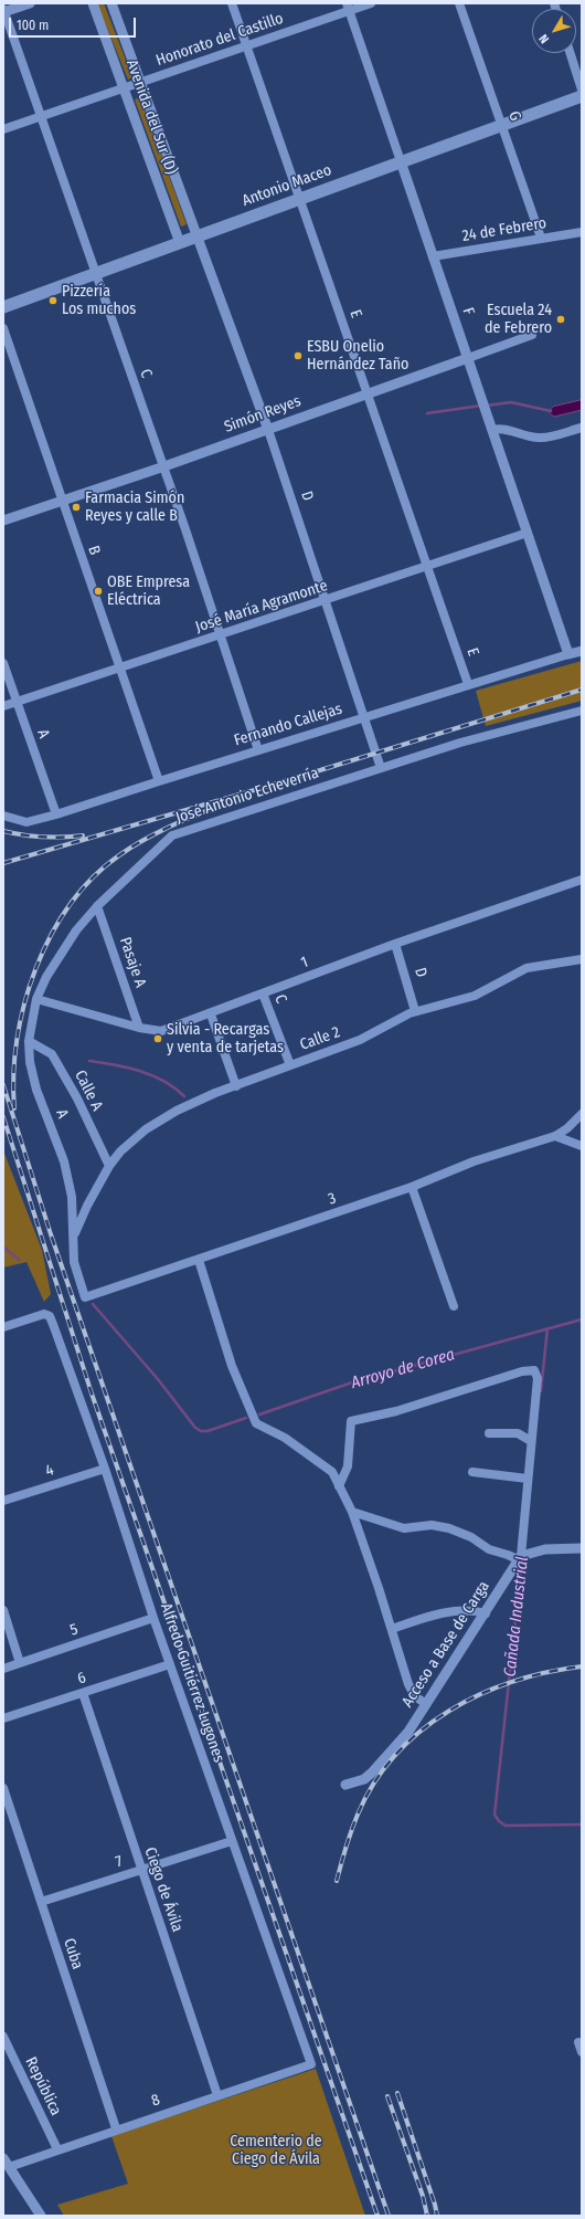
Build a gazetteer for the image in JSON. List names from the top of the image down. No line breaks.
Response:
{"streets":{"main road":["Antonio Maceo"],"street":["Honorato del Castillo","G","Avenida del Sur (D)","24 de Febrero","F","E","C","Simón Reyes","D","B","José María Agramonte","Fernando Callejas","A","José Antonio Echeverría","Pasaje A","1","Calle 2","Calle A","3","4","5","Acceso a Base de Carga","6","Alfredo Guitiérrez Lugones","7","Ciego de Ávila","Cuba","República","8"]},"crossings":[["Honorato del Castillo","Avenida del Sur (D)"],["Honorato del Castillo","F"],["Honorato del Castillo","E"],["Honorato del Castillo","C"],["G","Antonio Maceo"],["G","24 de Febrero"],["Avenida del Sur (D)","Antonio Maceo"],["Avenida del Sur (D)","D"],["Antonio Maceo","F"],["Antonio Maceo","E"],["Antonio Maceo","C"],["Antonio Maceo","D"],["24 de Febrero","F"],["F","Simón Reyes"],["F","José María Agramonte"],["F","Fernando Callejas"],["E","Simón Reyes"],["E","José María Agramonte"],["E","Fernando Callejas"],["C","Simón Reyes"],["C","José María Agramonte"],["C","Fernando Callejas"],["C","1"],["C","Calle 2"],["Simón Reyes","D"],["Simón Reyes","B"],["D","José María Agramonte"],["D","Fernando Callejas"],["D","José Antonio Echeverría"],["D","1"],["D","Calle 2"],["B","José María Agramonte"],["B","Fernando Callejas"],["José María Agramonte","A"],["Fernando Callejas","A"],["A","José Antonio Echeverría"],["A","1"],["A","Calle 2"],["A","Calle A"],["A","3"],["José Antonio Echeverría","Pasaje A"],["José Antonio Echeverría","1"],["Pasaje A","1"],["Calle 2","Calle A"],["4","Alfredo Guitiérrez Lugones"],["5","Alfredo Guitiérrez Lugones"],["6","Alfredo Guitiérrez Lugones"],["6","Ciego de Ávila"],["Alfredo Guitiérrez Lugones","7"],["Alfredo Guitiérrez Lugones","8"],["7","Ciego de Ávila"],["7","Cuba"],["Ciego de Ávila","8"],["Cuba","8"],["República","8"]],"water":["Arroyo de Corea","Cañada Industrial"],"parks":["Cementerio de Ciego de Ávila"],"places":["Pizzería Los muchos","Escuela 24 de Febrero","ESBU Onelio Hernández Taño","Farmacia Simón Reyes y calle B","OBE Empresa Eléctrica","Silvia - Recargas y venta de tarjetas"],"scale_bar":"100 m","north":"bottom left"}
